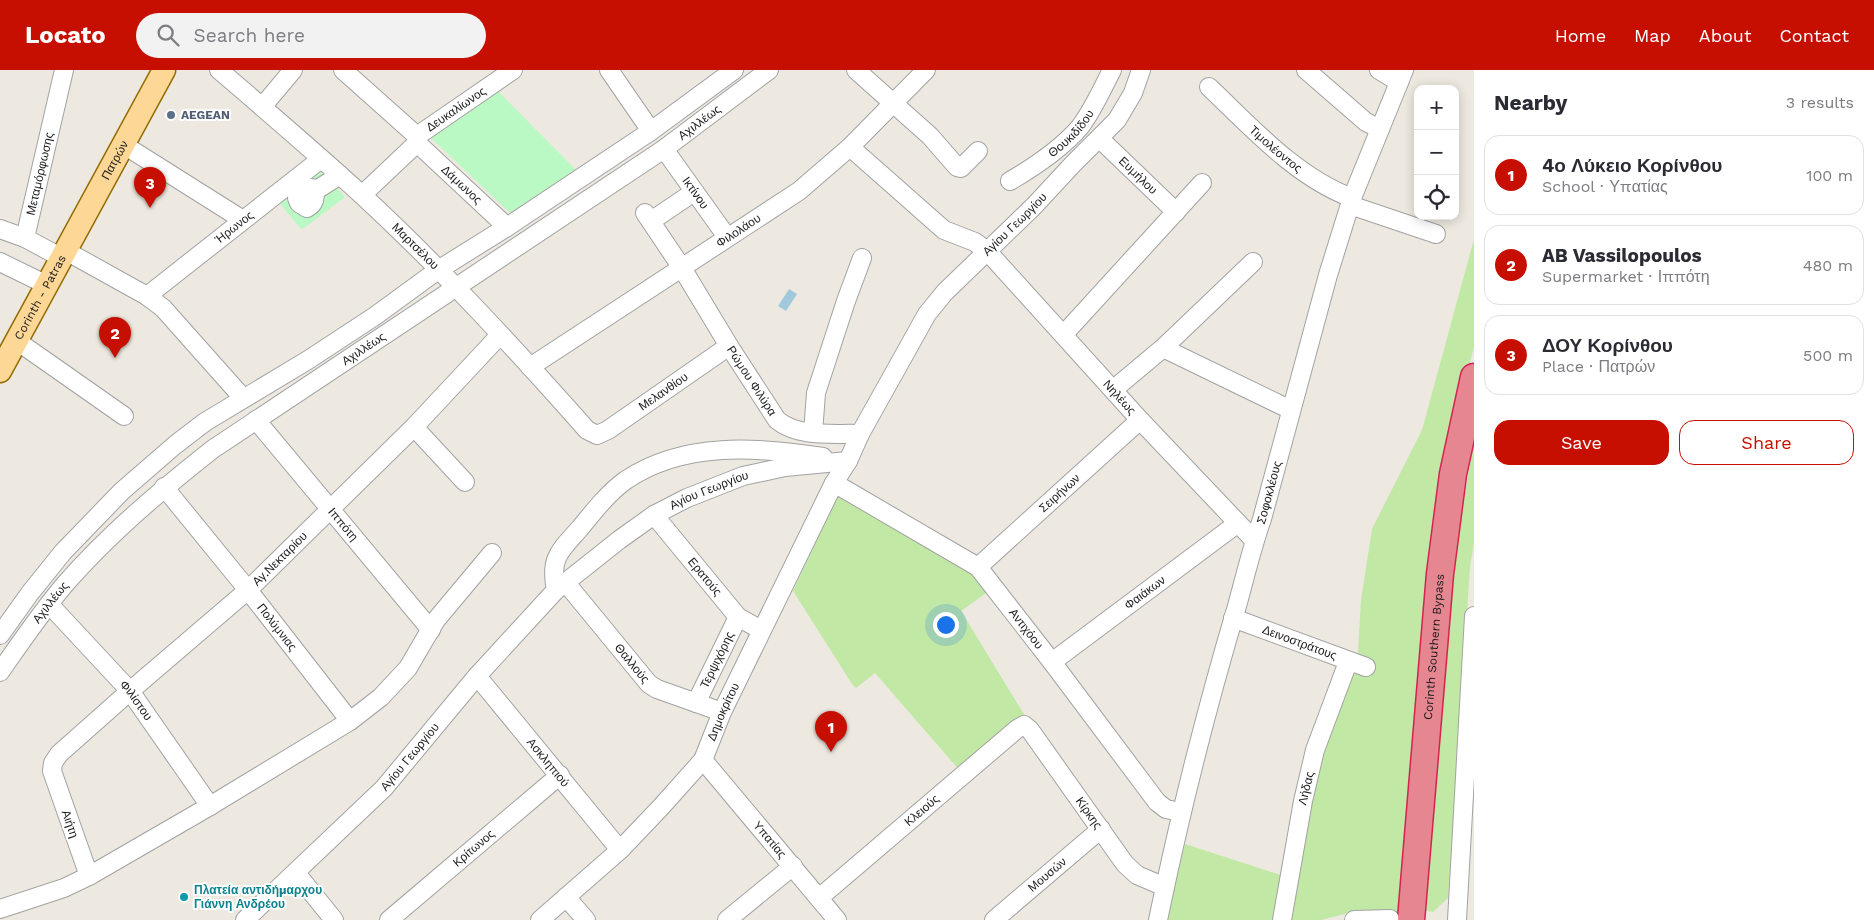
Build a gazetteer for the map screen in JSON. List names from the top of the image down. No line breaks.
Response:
{"streets":{"highway":["Corinth Southern Bypass"],"main road":["Πατρών","Corinth - Patras"],"street":["Δευκαλίωνος","Αχιλλέως","Θουκιδίδου","Τιμολέοντος","Μεταμόρφωσης","Ευμήλου","Δάμωνος","Ικτίνου","Αγίου Γεωργίου","Ήρωνος","Φιλολάου","Μαρτσέλου","Ρώμου Φιλύρα","Μελανθίου","Νηλέως","Σοφοκλέους","Σειρήνων","Ιππότη","Αγ.Νεκταρίου","Ερατούς","Φαιάκων","Πολύμνιας","Αντιχόου","Δεινοστράτους","Τερψιχόρης","Θαλλούς","Φιλίστου","Δημοκρίτου","Ασκληπιού","Λήδας","Κλειούς","Κίρκης","Αιήτη","Υπατίας","Κρίτωνος","Μουσών"]},"crossings":[["Δευκαλίωνος","Δάμωνος"],["Δευκαλίωνος","Μαρτσέλου"],["Αχιλλέως","Δάμωνος"],["Αχιλλέως","Ικτίνου"],["Αχιλλέως","Μαρτσέλου"],["Αχιλλέως","Ιππότη"],["Αχιλλέως","Πολύμνιας"],["Αχιλλέως","Φιλίστου"],["Τιμολέοντος","Σοφοκλέους"],["Πατρών","Corinth - Patras"],["Ευμήλου","Αγίου Γεωργίου"],["Ικτίνου","Φιλολάου"],["Ικτίνου","Ρώμου Φιλύρα"],["Αγίου Γεωργίου","Ρώμου Φιλύρα"],["Αγίου Γεωργίου","Νηλέως"],["Αγίου Γεωργίου","Ερατούς"],["Αγίου Γεωργίου","Θαλλούς"],["Αγίου Γεωργίου","Δημοκρίτου"],["Αγίου Γεωργίου","Ασκληπιού"],["Ήρωνος","Μαρτσέλου"],["Φιλολάου","Μαρτσέλου"],["Φιλολάου","Ρώμου Φιλύρα"],["Φιλολάου","Νηλέως"],["Μαρτσέλου","Μελανθίου"],["Μαρτσέλου","Αγ.Νεκταρίου"],["Ρώμου Φιλύρα","Μελανθίου"],["Νηλέως","Σοφοκλέους"],["Νηλέως","Σειρήνων"],["Νηλέως","Φαιάκων"],["Σοφοκλέους","Αντιχόου"],["Σοφοκλέους","Δεινοστράτους"],["Σοφοκλέους","Κίρκης"],["Σειρήνων","Αντιχόου"],["Ιππότη","Αγ.Νεκταρίου"],["Αγ.Νεκταρίου","Πολύμνιας"],["Αγ.Νεκταρίου","Φιλίστου"],["Αγ.Νεκταρίου","Αιήτη"],["Ερατούς","Τερψιχόρης"],["Ερατούς","Δημοκρίτου"],["Φαιάκων","Αντιχόου"],["Αντιχόου","Δημοκρίτου"],["Δεινοστράτους","Λήδας"],["Τερψιχόρης","Θαλλούς"],["Θαλλούς","Δημοκρίτου"],["Δημοκρίτου","Ασκληπιού"],["Δημοκρίτου","Υπατίας"],["Ασκληπιού","Κρίτωνος"],["Κλειούς","Κίρκης"],["Κλειούς","Υπατίας"],["Κίρκης","Μουσών"]],"places":["AEGEAN","Πλατεία αντιδήμαρχου Γιάννη Ανδρέου"],"page":{"header":"Locato","search":"Search here","nav":["Home","Map","About","Contact"],"heading":["Nearby","3 results"],"map_buttons":["+","−"],"list":[{"mark":"1","name":"4ο Λύκειο Κορίνθου","note":"School · Υπατίας","value":"100 m"},{"mark":"2","name":"AB Vassilopoulos","note":"Supermarket · Ιππότη","value":"480 m"},{"mark":"3","name":"ΔΟΥ Κορίνθου","note":"Place · Πατρών","value":"500 m"}],"pins":["3","2","1"],"buttons":["Save","Share"]}}
